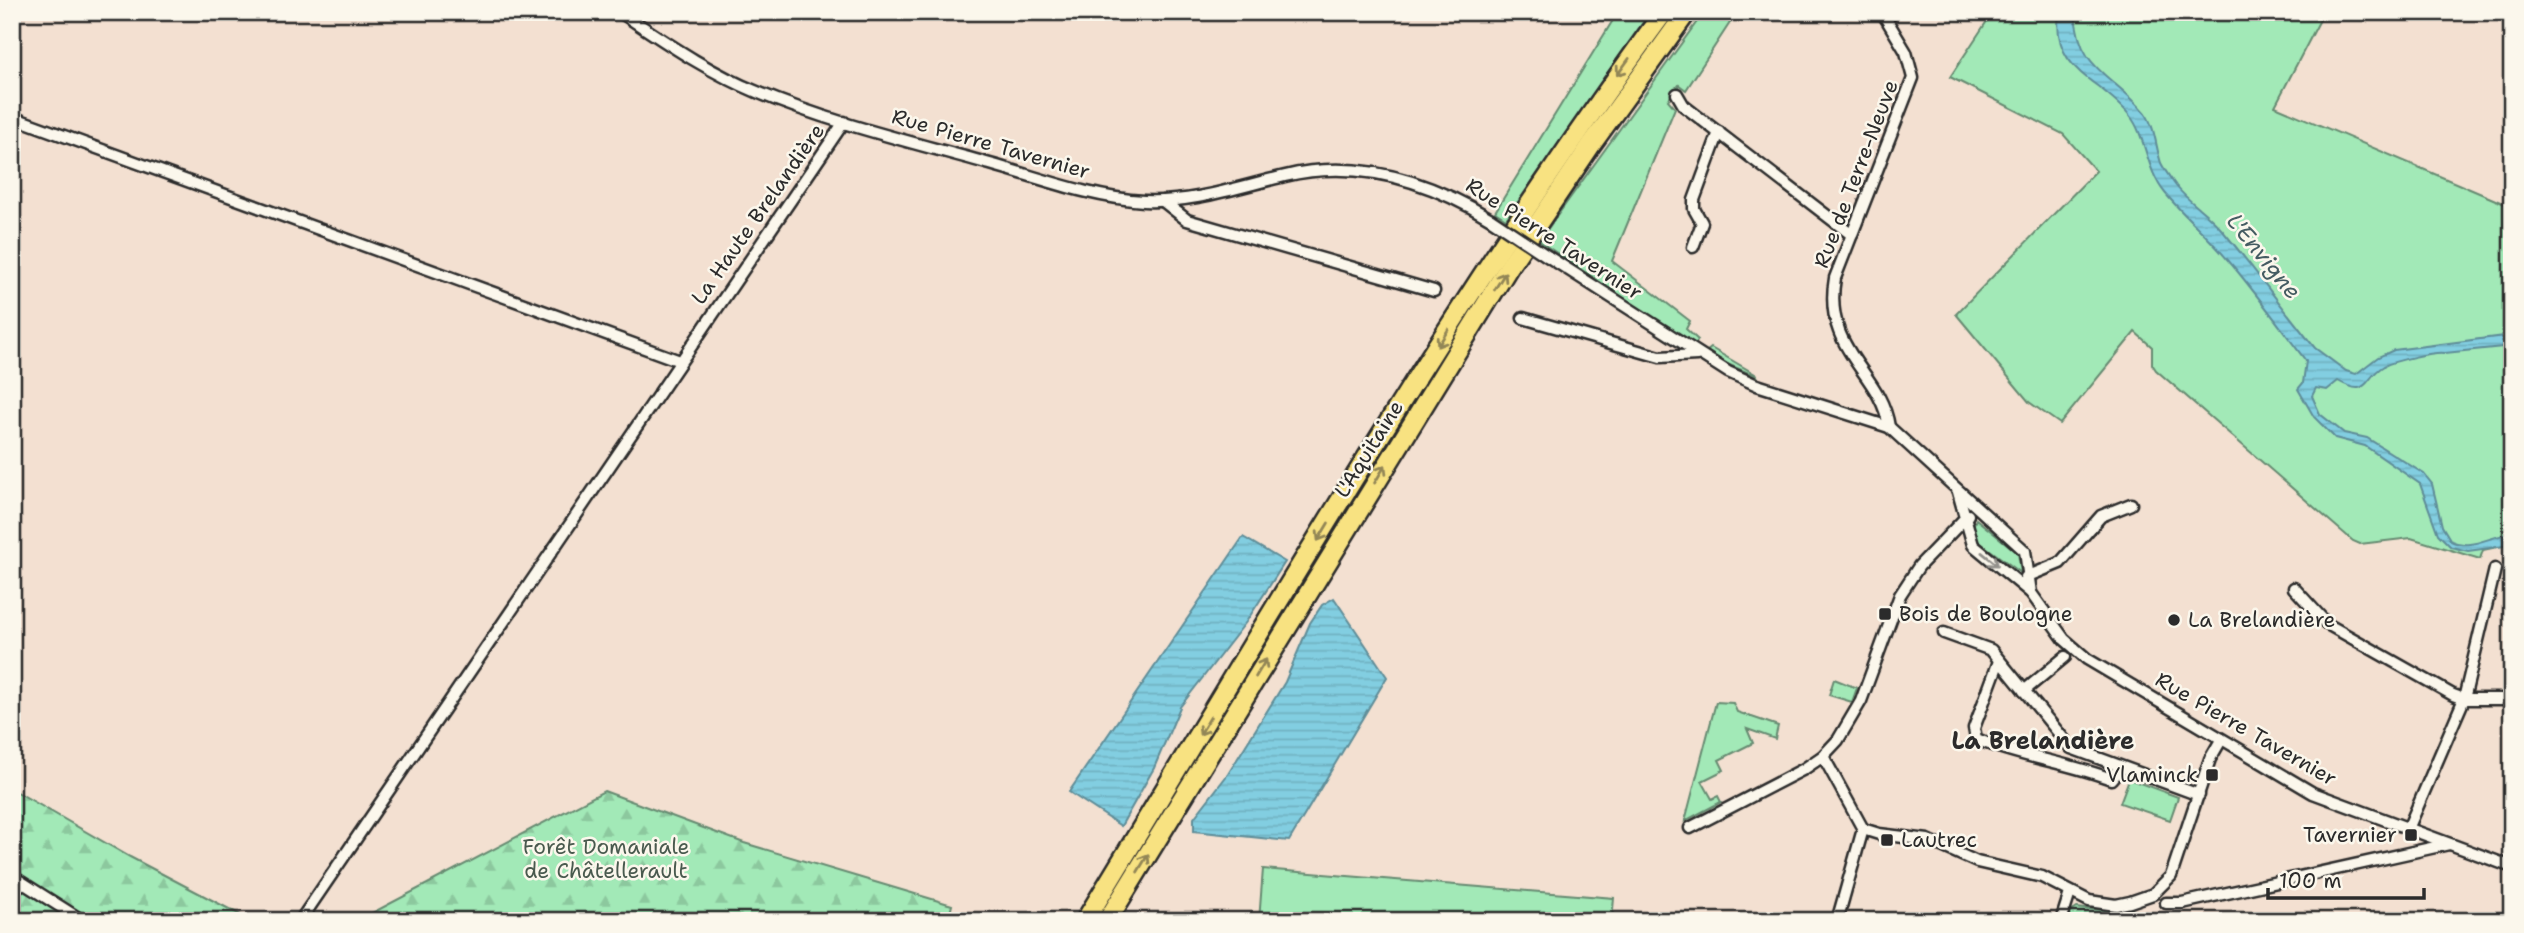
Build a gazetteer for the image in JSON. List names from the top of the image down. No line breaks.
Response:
{"streets":{"highway":["L'Aquitaine"],"street":["Rue Pierre Tavernier","Rue de Terre-Neuve","La Haute Brelandière"]},"crossings":[["Rue Pierre Tavernier","Rue de Terre-Neuve"],["Rue Pierre Tavernier","La Haute Brelandière"]],"districts":["La Brelandière"],"water":["L'Envigne"],"parks":["Forêt Domaniale de Châtellerault"],"places":{"transit":["Bois de Boulogne","Vlaminck","Tavernier","Lautrec"],"other":["La Brelandière"]},"scale_bar":"100 m"}
